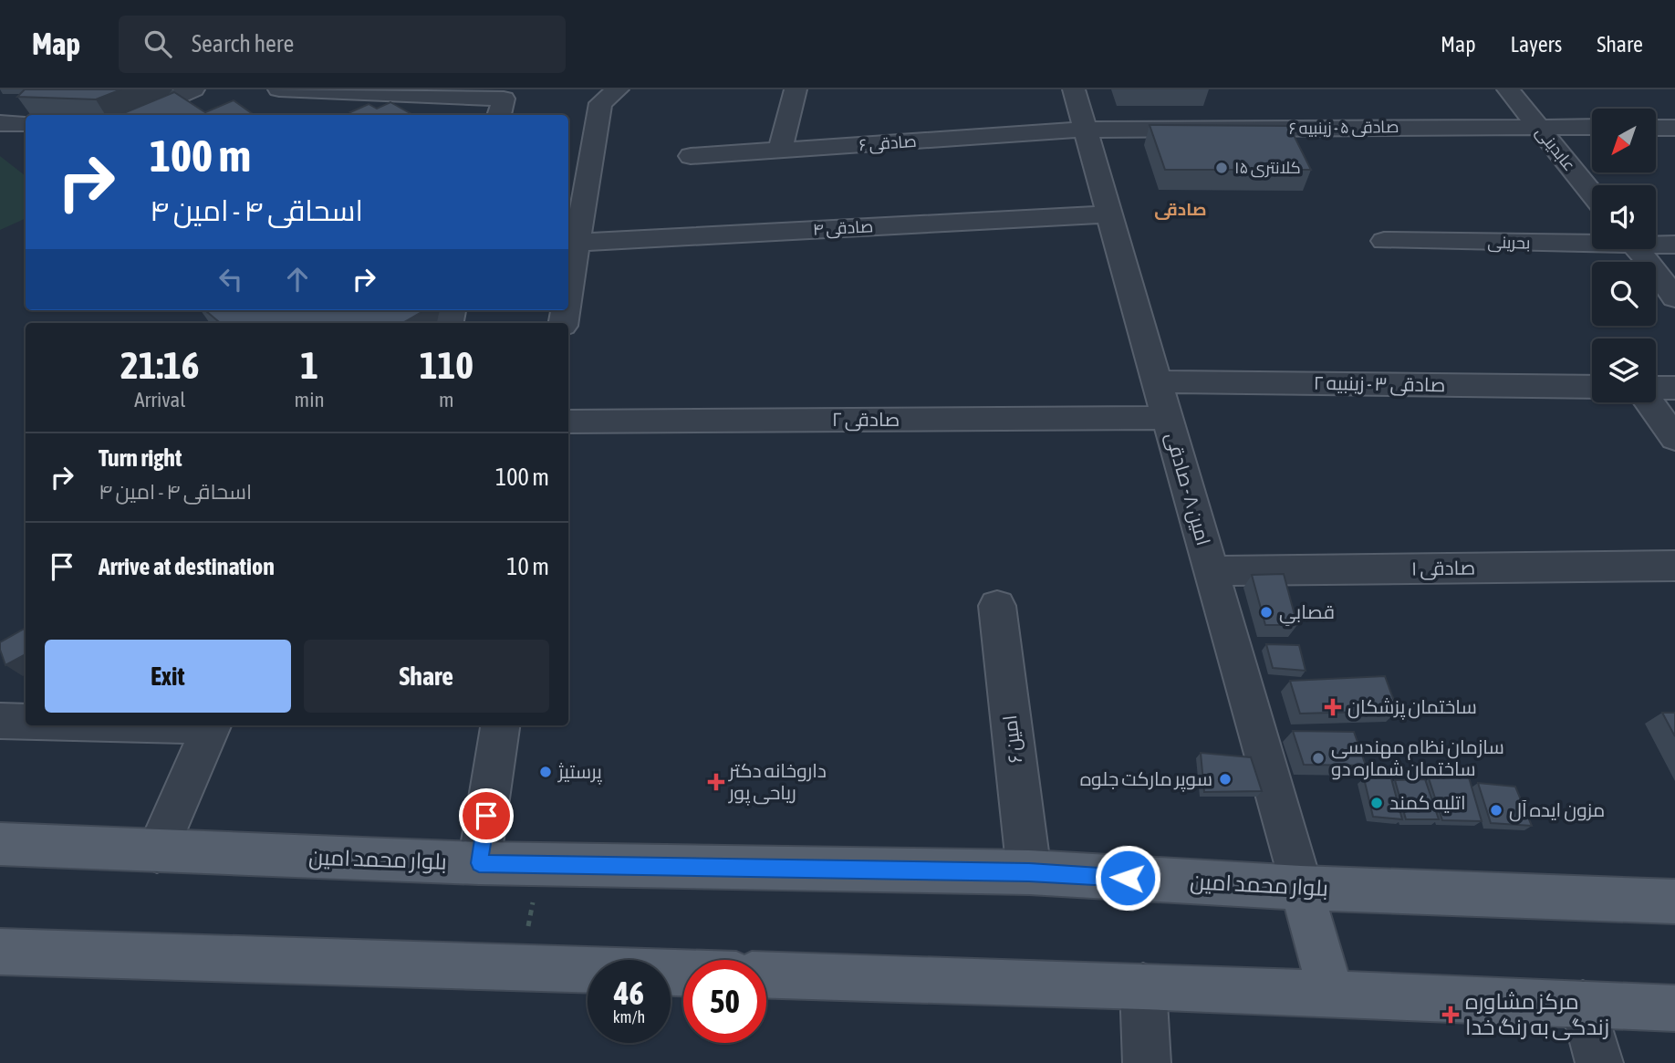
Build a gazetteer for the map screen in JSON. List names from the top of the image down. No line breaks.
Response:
{"streets":{"main road":["بلوار محمد امین"],"street":["صادقی ۵ - زینبیه ۶","صادقی ۶","عابدینی","صادقی ۴","بحرینی","صادقی ۳ - زینبیه ۲","صادقی ۲","امین ۸ - صادقی","صادقی ۱","امین ۶"]},"crossings":[["صادقی ۵ - زینبیه ۶","صادقی ۶"],["صادقی ۵ - زینبیه ۶","عابدینی"],["صادقی ۵ - زینبیه ۶","امین ۸ - صادقی"],["صادقی ۶","امین ۸ - صادقی"],["صادقی ۴","امین ۸ - صادقی"],["صادقی ۳ - زینبیه ۲","امین ۸ - صادقی"],["صادقی ۲","امین ۸ - صادقی"],["امین ۸ - صادقی","صادقی ۱"],["امین ۸ - صادقی","بلوار محمد امین"],["امین ۶","بلوار محمد امین"]],"districts":["صادقی"],"places":{"other":["کلانتری ۱۵","قصابیِ","سازمان نظام مهندسی ساختمان شماره دو","پرستیژ","سوپر مارکت جلوه","اتلیه کمند","مزون ایده آل"],"health":["ساختمان پزشکان","داروخانه دکتر ریاحی پور","مرکز مشاوره زندگی به رنگ خدا"]},"north":"bottom left","page":{"header":"Map","search":"Search here","nav":["Map","Layers","Share"],"turn":["100 m","اسحاقی ۴ - امین ۴"],"eta":["21:16","Arrival","1","min","110","m"],"list":[{"name":"Turn right","note":"اسحاقی ۴ - امین ۴","value":"100 m"},{"name":"Arrive at destination","value":"10 m"}],"buttons":["Exit","Share"],"speed":"46 km/h","limit":"50"}}
